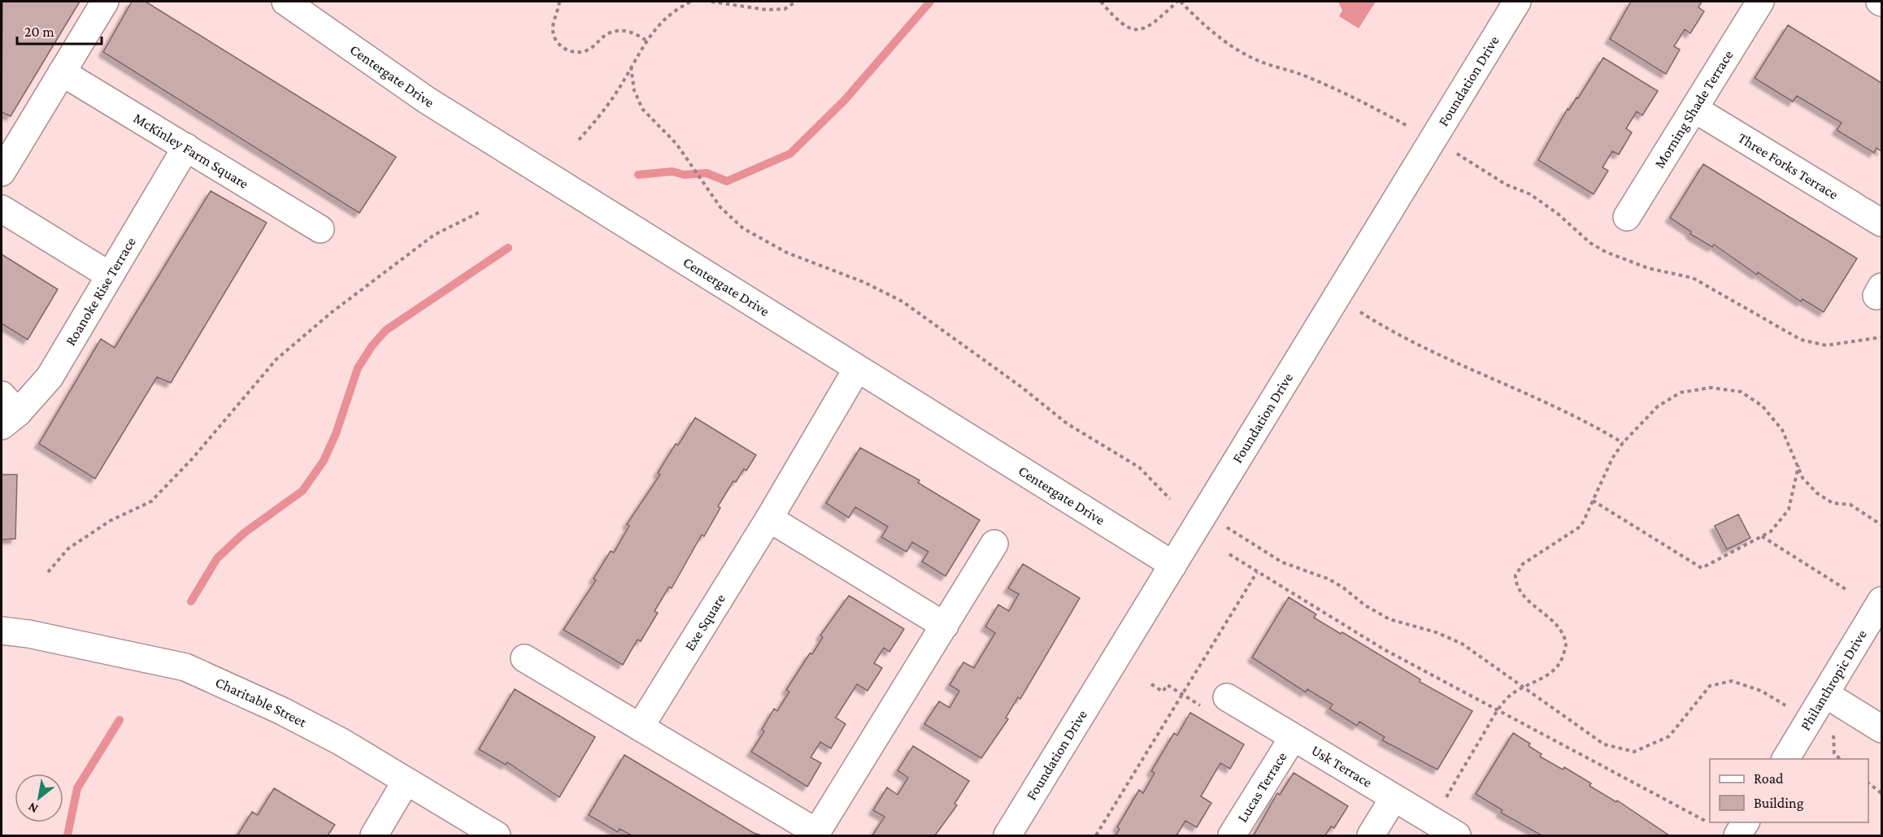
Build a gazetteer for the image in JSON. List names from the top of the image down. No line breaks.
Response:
{"streets":{"street":["Centergate Drive","Foundation Drive","Morning Shade Terrace","McKinley Farm Square","Three Forks Terrace","Roanoke Rise Terrace","Exe Square","Philanthropic Drive","Charitable Street","Usk Terrace","Lucas Terrace"]},"crossings":[["Centergate Drive","Foundation Drive"],["Centergate Drive","Exe Square"],["Morning Shade Terrace","Three Forks Terrace"],["McKinley Farm Square","Roanoke Rise Terrace"],["Usk Terrace","Lucas Terrace"]],"legend":["Road","Building"],"scale_bar":"20 m","north":"bottom left"}
